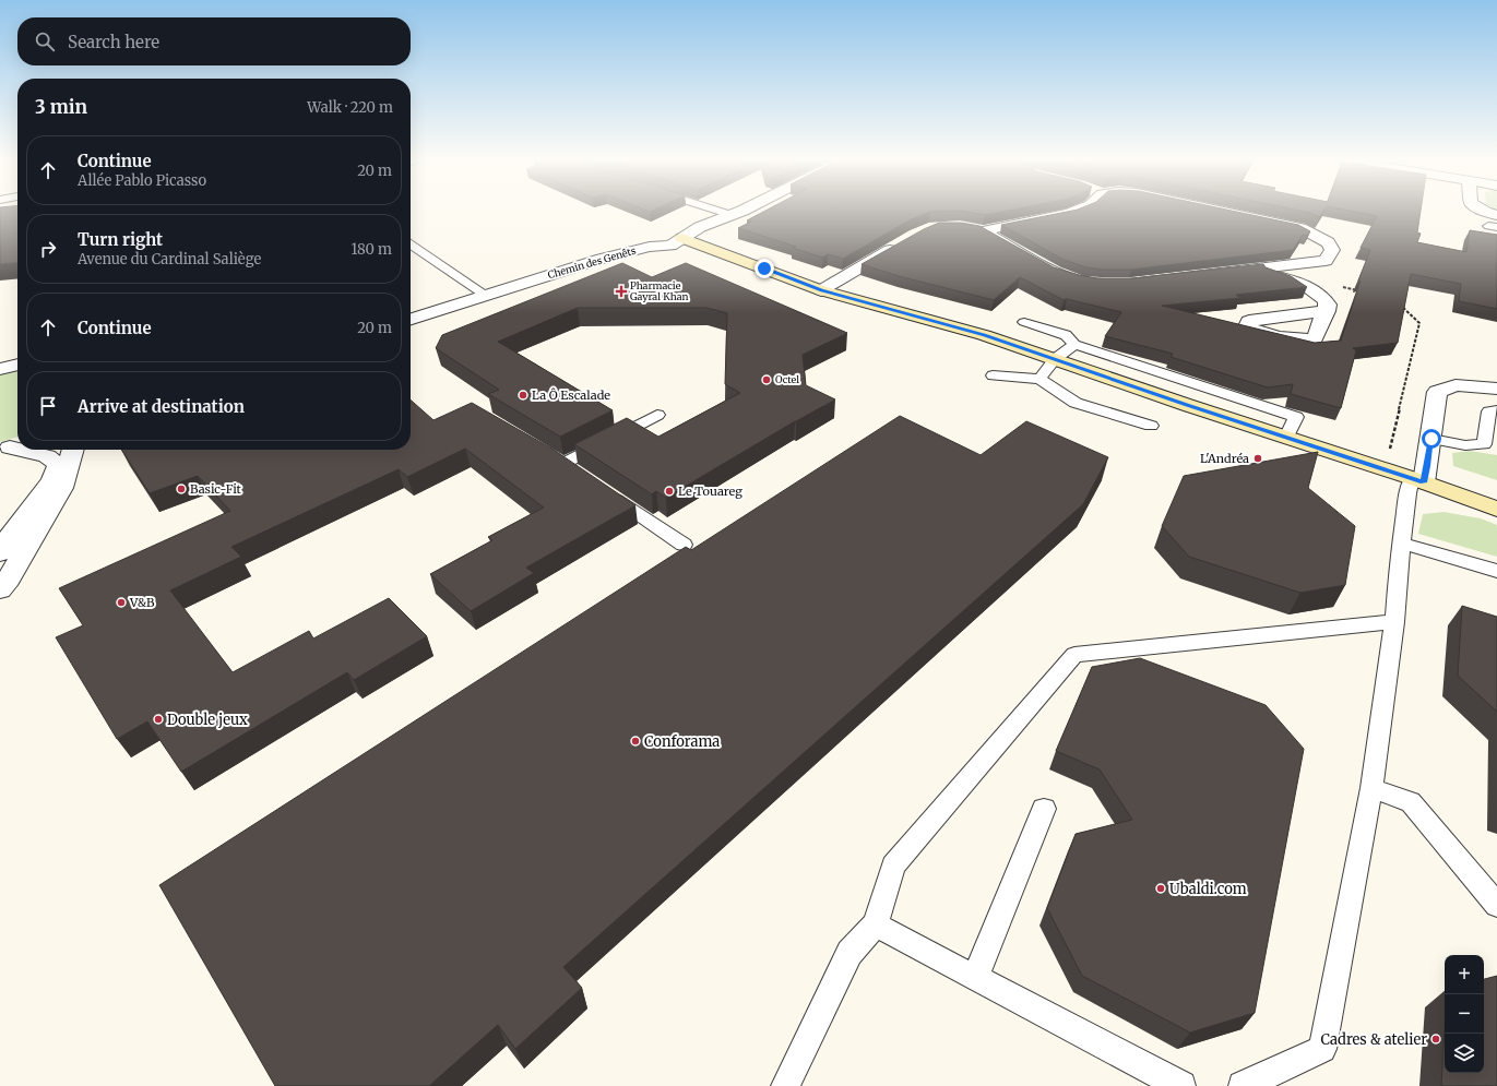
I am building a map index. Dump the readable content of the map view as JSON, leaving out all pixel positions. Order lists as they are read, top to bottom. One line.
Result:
{"places":{"health":["Pharmacie Gayral Khan"],"other":["Octel","La Ô Escalade","L'Andréa","Basic-Fit","Le Touareg","V&B","Double jeux","Conforama","Ubaldi.com","Cadres & atelier"]},"page":{"search":"Search here","heading":["3 min","Walk · 220 m"],"list":[["Continue","Allée Pablo Picasso","20 m"],["Turn right","Avenue du Cardinal Saliège","180 m"],["Continue","20 m"],"Arrive at destination"],"map_buttons":["+","−"]}}
